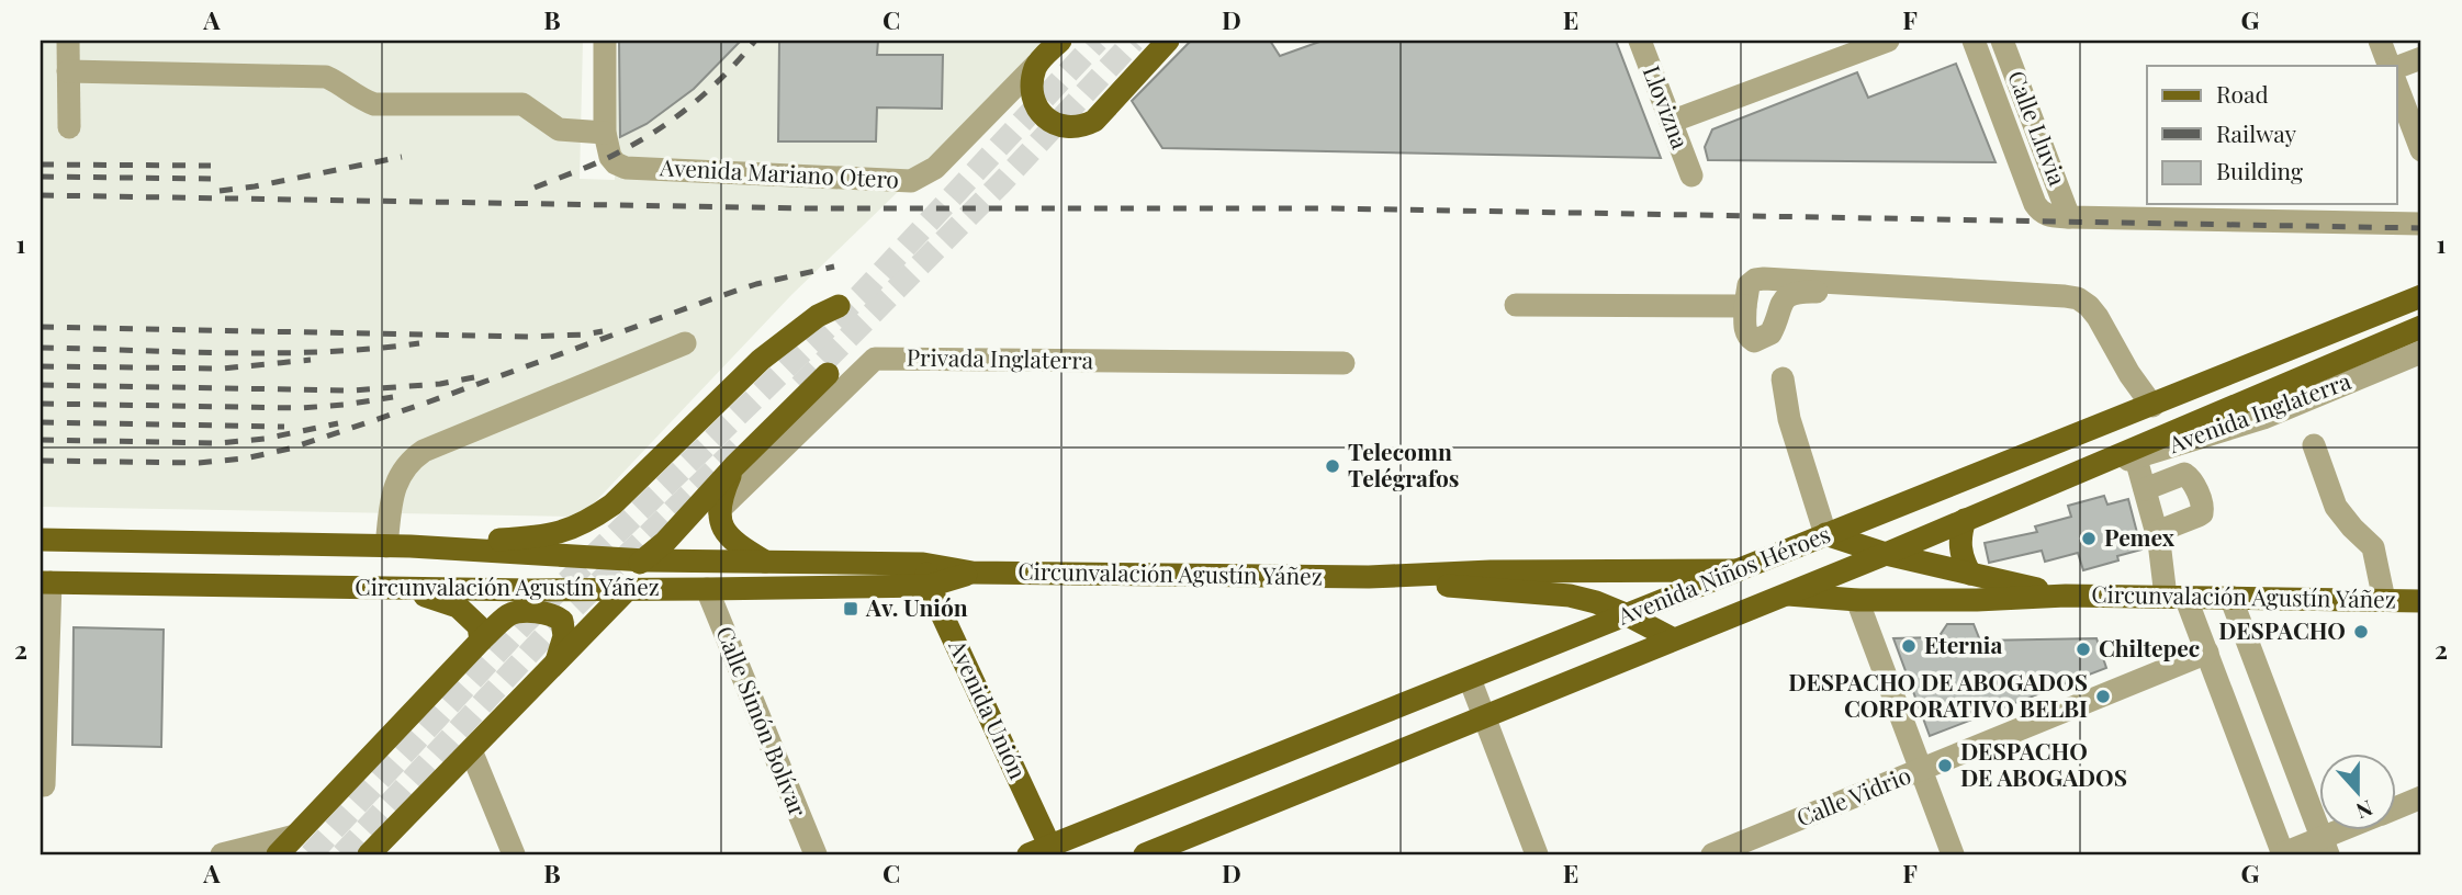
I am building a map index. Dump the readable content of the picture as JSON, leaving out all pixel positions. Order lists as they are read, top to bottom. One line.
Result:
{"streets":{"main road":["Avenida Mariano Otero","Circunvalación Agustín Yáñez","Avenida Niños Héroes","Avenida Unión"],"street":["Llovizna","Calle Lluvia","Privada Inglaterra","Avenida Inglaterra","Calle Simón Bolívar","Calle Vidrio"]},"crossings":[["Avenida Inglaterra","Avenida Niños Héroes"],["Circunvalación Agustín Yáñez","Avenida Niños Héroes"],["Circunvalación Agustín Yáñez","Avenida Unión"],["Circunvalación Agustín Yáñez","Calle Simón Bolívar"],["Avenida Niños Héroes","Avenida Unión"]],"places":{"other":["Telecomn Telégrafos","Pemex","DESPACHO","Eternia","Chiltepec","DESPACHO DE ABOGADOS CORPORATIVO BELBI","DESPACHO DE ABOGADOS"],"transit":["Av. Unión"]},"legend":["Road","Railway","Building"],"north":"bottom","grid":{"columns":["A","B","C","D","E","F","G"],"rows":["1","2"]}}
